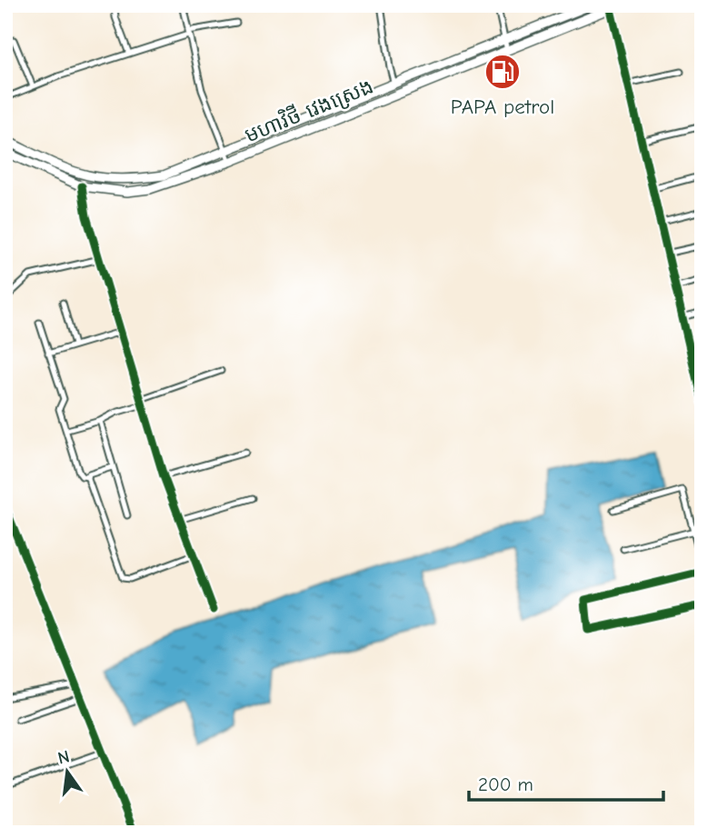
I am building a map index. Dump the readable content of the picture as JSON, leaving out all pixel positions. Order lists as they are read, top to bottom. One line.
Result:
{"streets":{"main road":["មហាវិថី វេងស្រេង"]},"places":{"fuel station":["PAPA petrol"]},"scale_bar":"200 m","north":"top"}
